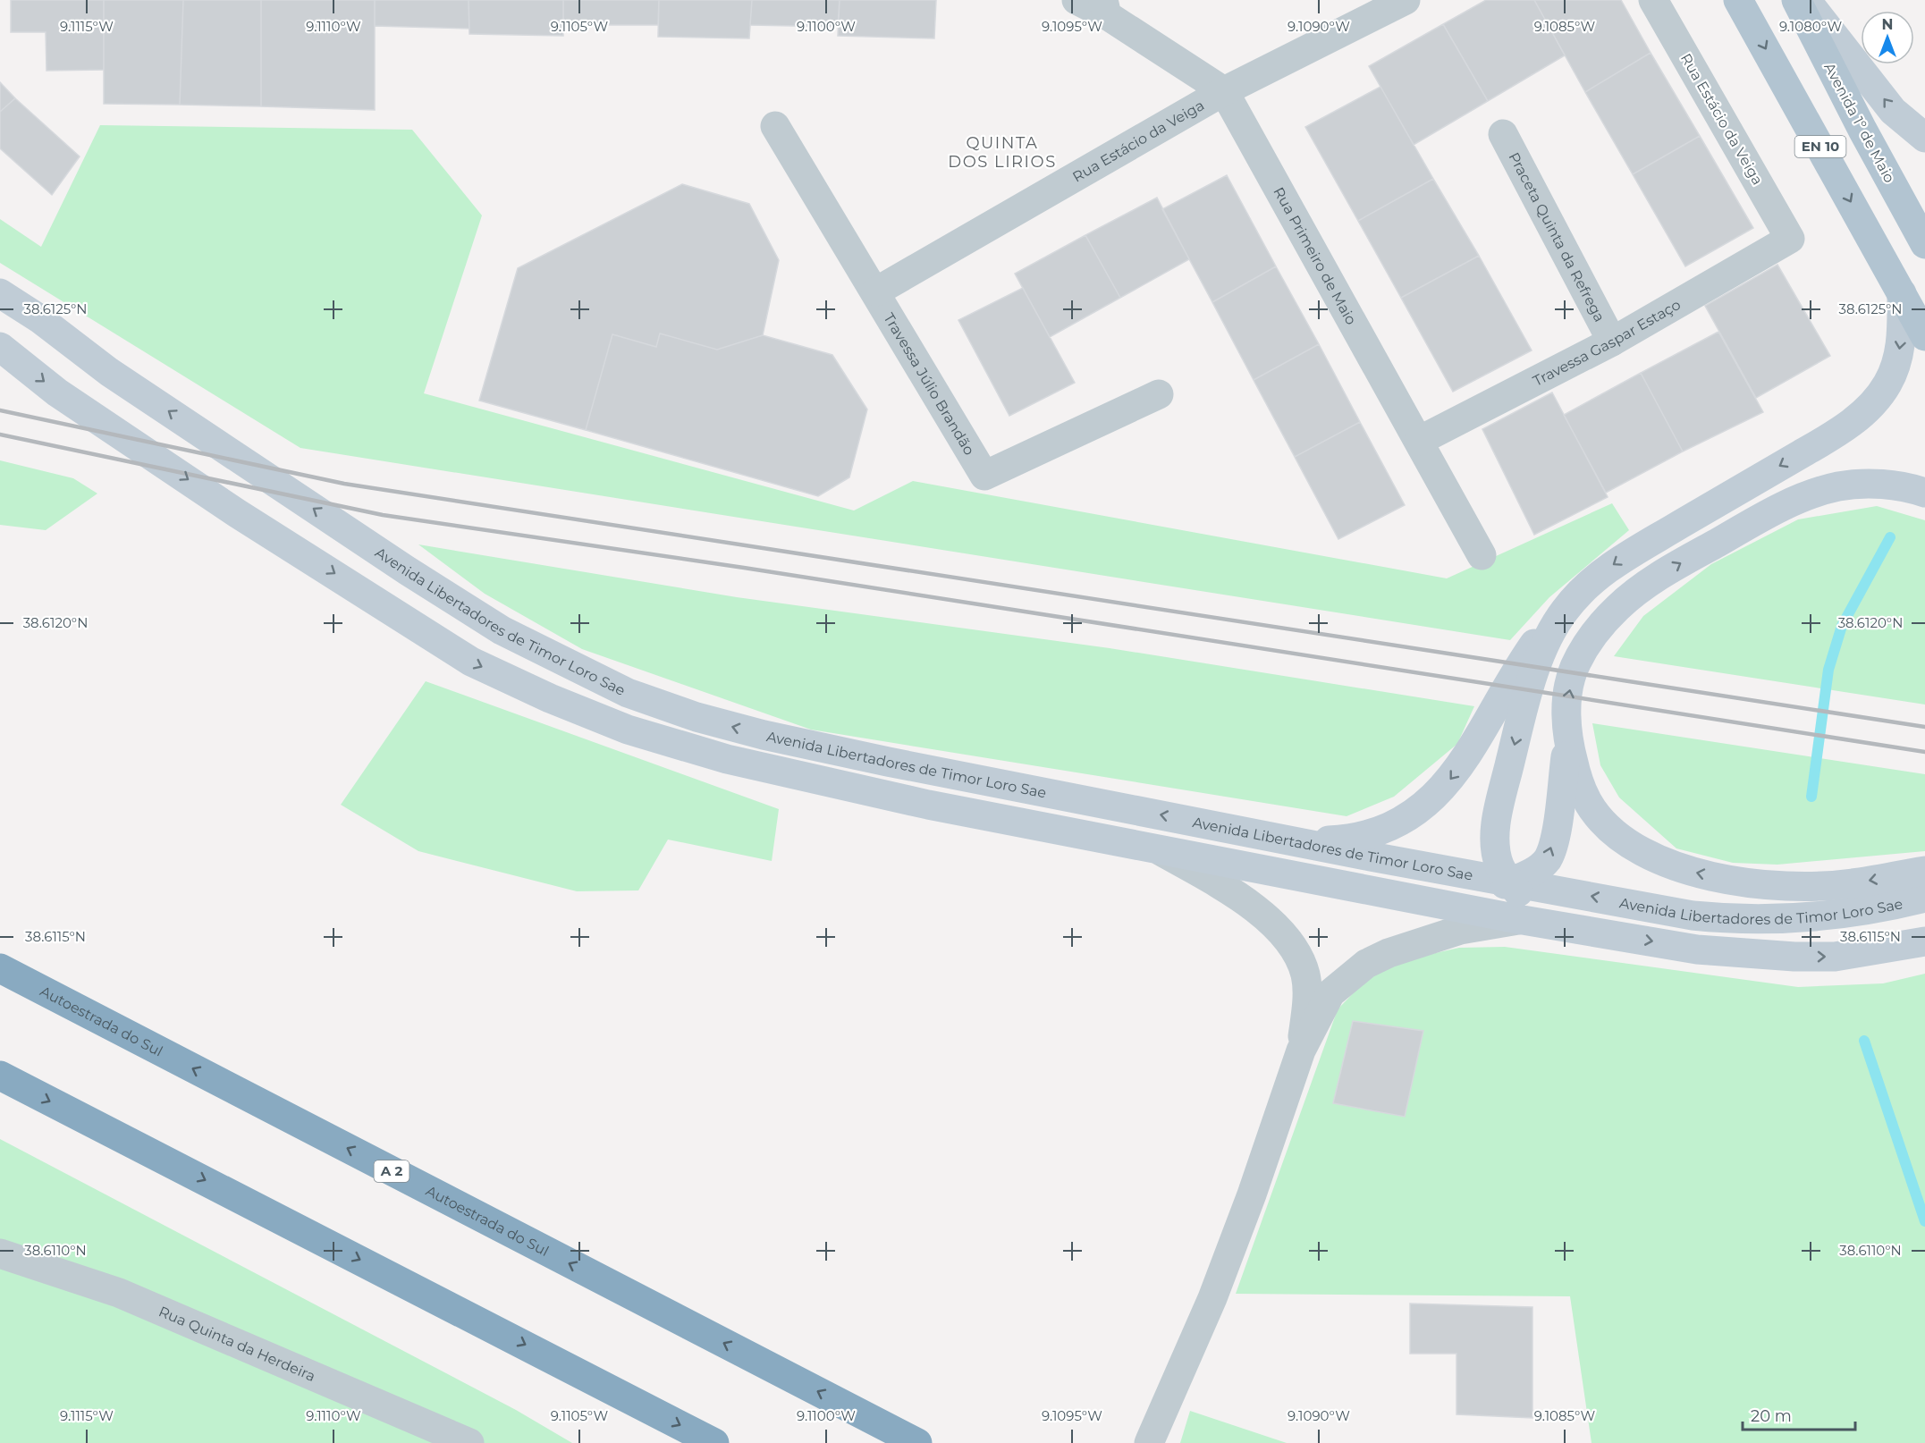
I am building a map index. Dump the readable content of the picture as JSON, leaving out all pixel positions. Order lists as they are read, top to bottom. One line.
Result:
{"streets":{"highway":["Autoestrada do Sul","A 2"],"main road":["Avenida 1º de Maio","EN 10","Avenida Libertadores de Timor Loro Sae"],"street":["Rua Estácio da Veiga","Praceta Quinta da Refrega","Rua Primeiro de Maio","Travessa Gaspar Estaço","Travessa Júlio Brandão","Rua Quinta da Herdeira"]},"crossings":[["Rua Estácio da Veiga","Rua Primeiro de Maio"],["Rua Estácio da Veiga","Travessa Gaspar Estaço"],["Rua Estácio da Veiga","Travessa Júlio Brandão"],["Praceta Quinta da Refrega","Travessa Gaspar Estaço"],["Rua Primeiro de Maio","Travessa Gaspar Estaço"]],"districts":["QUINTA DOS LIRIOS"],"scale_bar":"20 m","north":"top","coordinates":["9.1115°W","9.1110°W","9.1105°W","9.1100°W","9.1095°W","9.1090°W","9.1085°W","9.1080°W","38.6125°N","38.6120°N","38.6115°N","38.6110°N"]}
